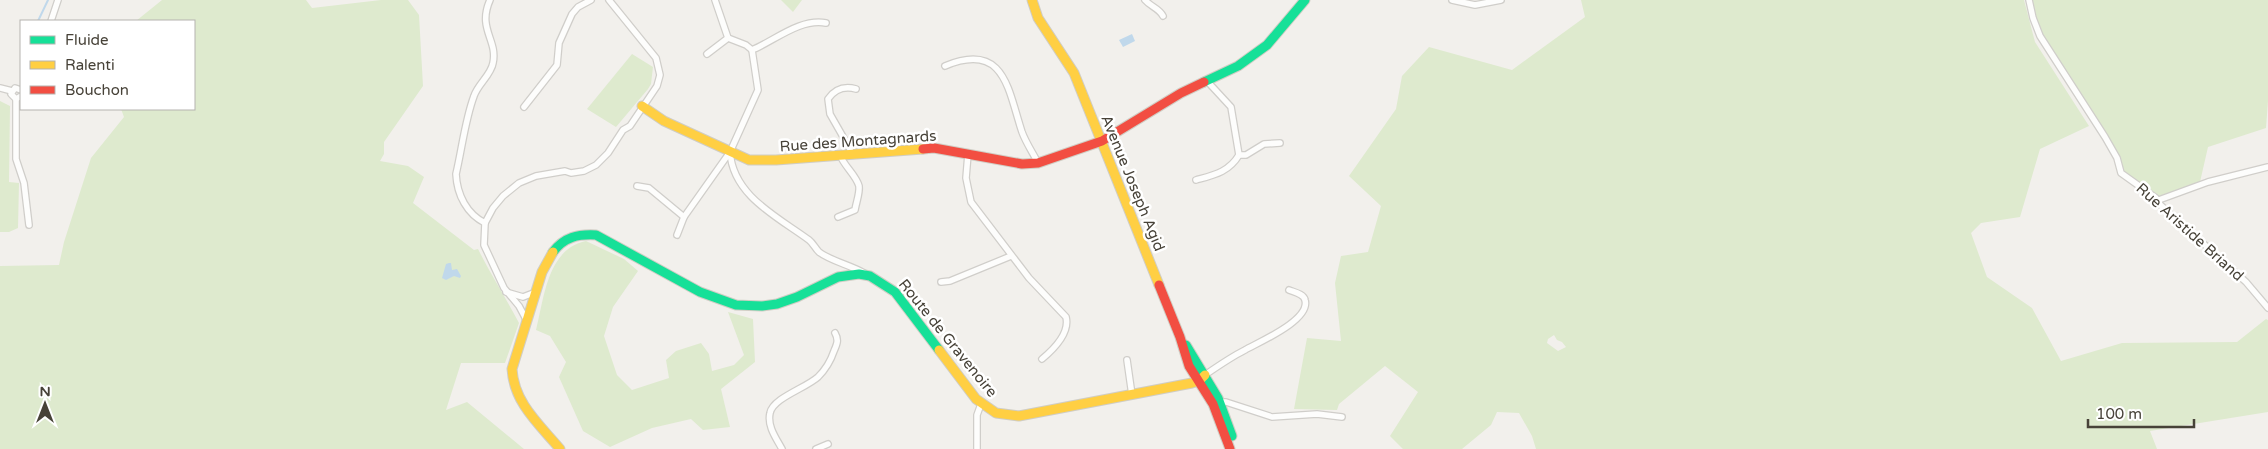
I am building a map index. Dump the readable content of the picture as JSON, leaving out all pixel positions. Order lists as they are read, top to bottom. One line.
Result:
{"streets":{"street":["Rue des Montagnards","Avenue Joseph Agid","Rue Aristide Briand","Route de Gravenoire"]},"crossings":[["Rue des Montagnards","Avenue Joseph Agid"],["Avenue Joseph Agid","Route de Gravenoire"]],"legend":["Fluide","Ralenti","Bouchon"],"scale_bar":"100 m","north":"top"}
